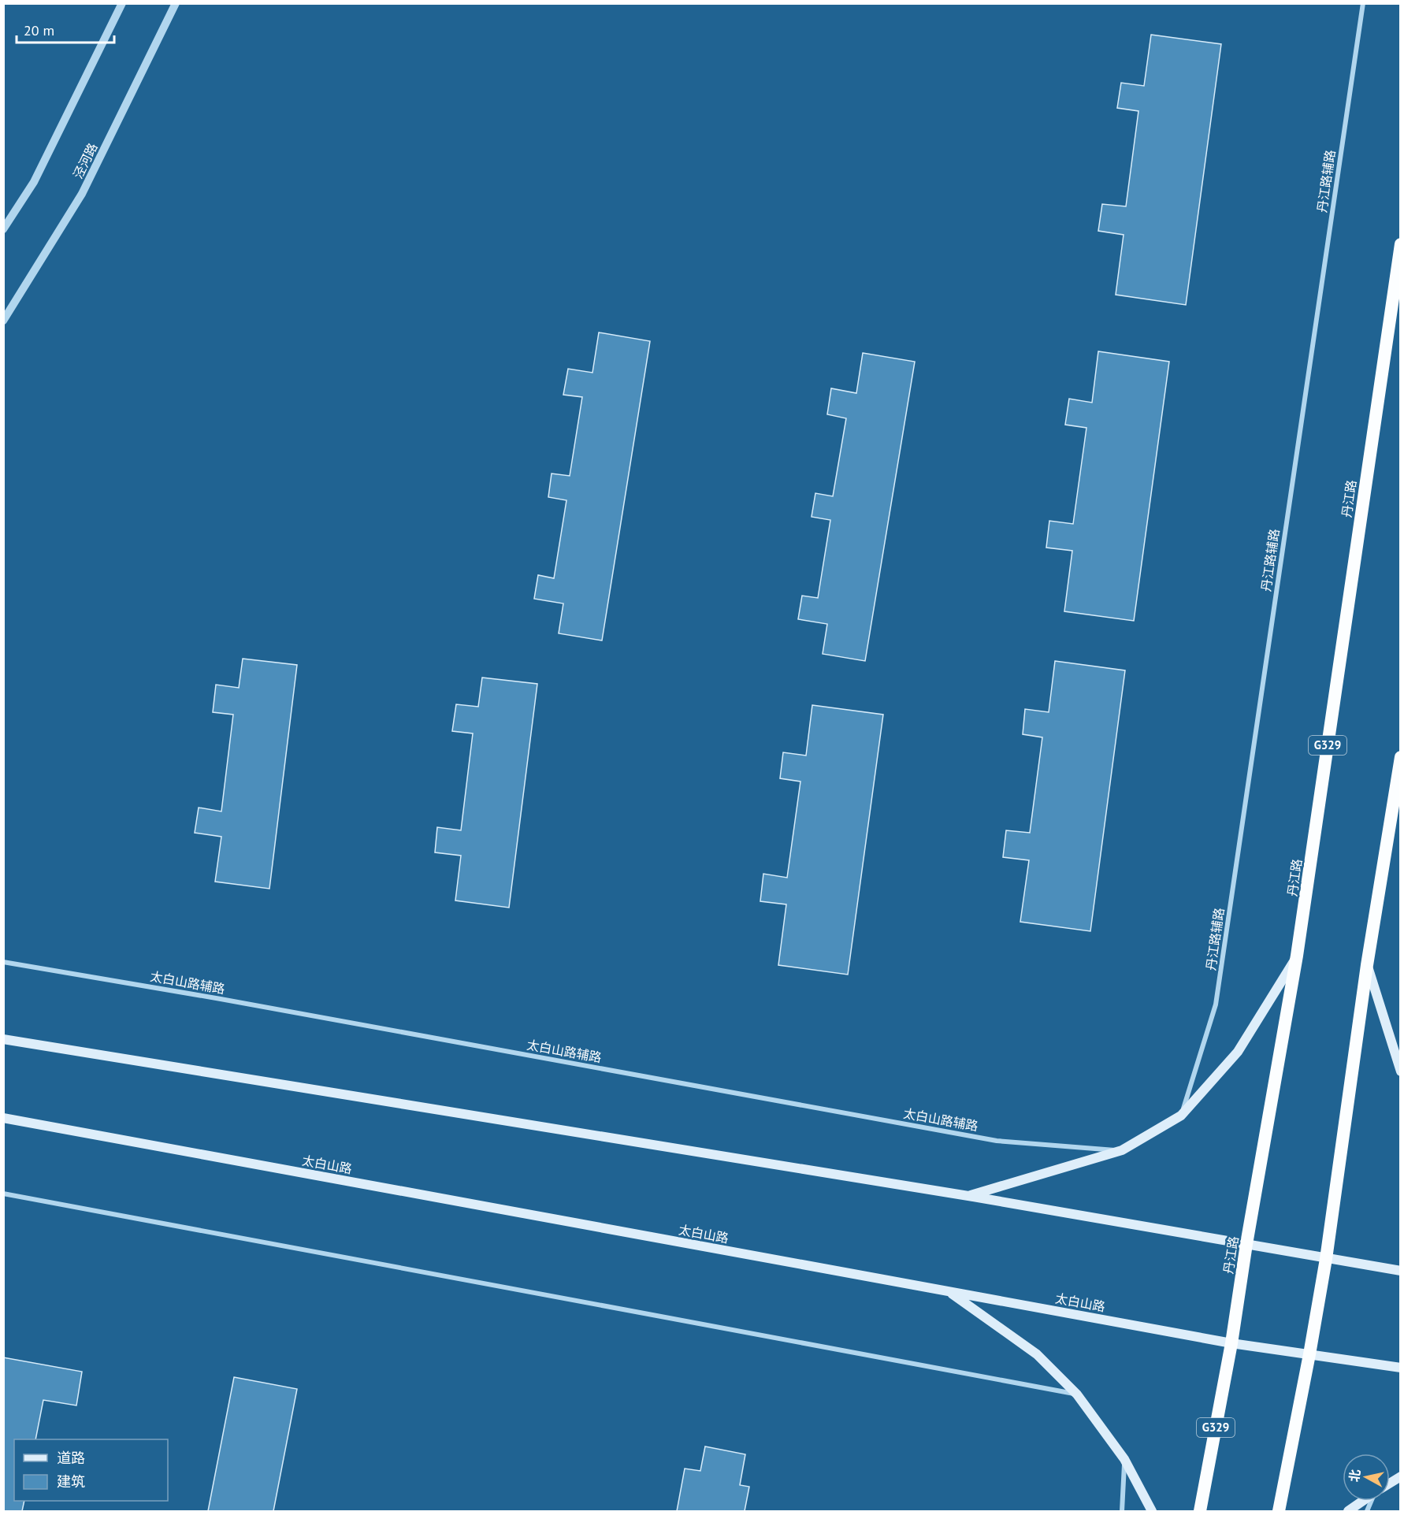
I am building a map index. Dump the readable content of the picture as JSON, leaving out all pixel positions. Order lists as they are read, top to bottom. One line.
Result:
{"streets":{"highway":["丹江路","G329"],"main road":["太白山路"],"street":["泾河路","丹江路辅路","太白山路辅路"]},"crossings":[["丹江路","太白山路"]],"legend":["道路","建筑"],"scale_bar":"20 m","north":"left"}
